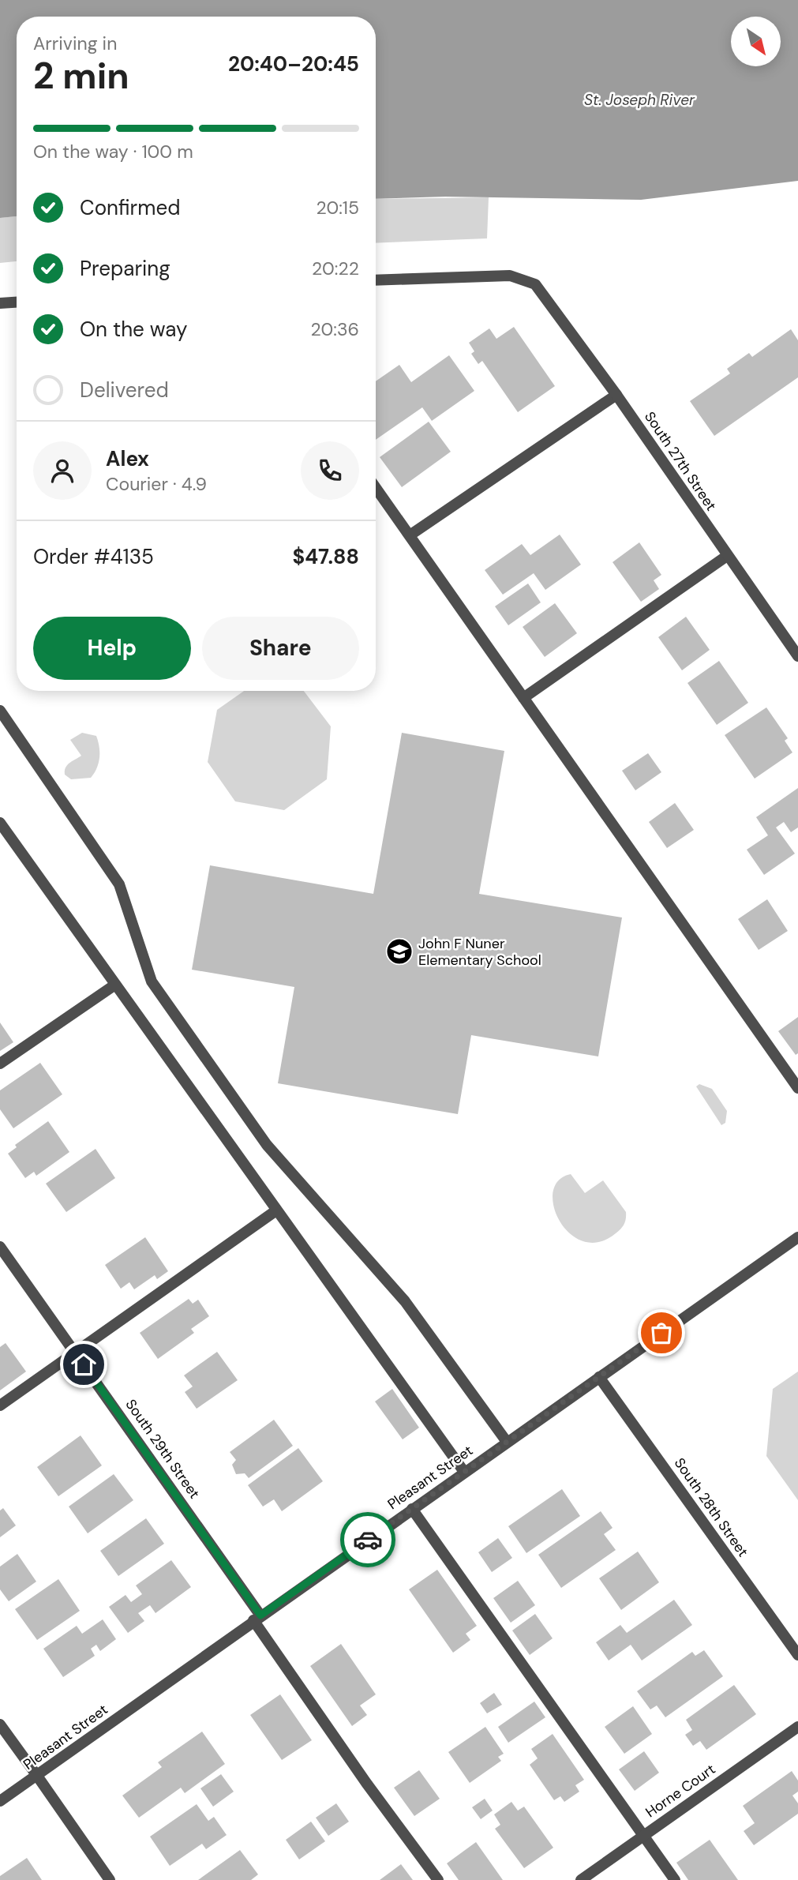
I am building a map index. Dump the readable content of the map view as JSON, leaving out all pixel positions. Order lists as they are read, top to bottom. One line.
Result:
{"streets":{"street":["South 27th Street","South 29th Street","Pleasant Street","South 28th Street","Horne Court"]},"crossings":[["South 29th Street","Pleasant Street"],["Pleasant Street","South 28th Street"]],"water":["St. Joseph River"],"places":{"school or university":["John F Nuner Elementary School"]},"north":"bottom right","page":{"heading":["2 min","Arriving in","20:40–20:45"],"panel":["Alex","Courier · 4.9","Order #4135","$47.88"],"bar":"On the way · 100 m","list":[["Confirmed","20:15"],["Preparing","20:22"],["On the way","20:36"],"Delivered"],"buttons":["Help","Share"]}}
